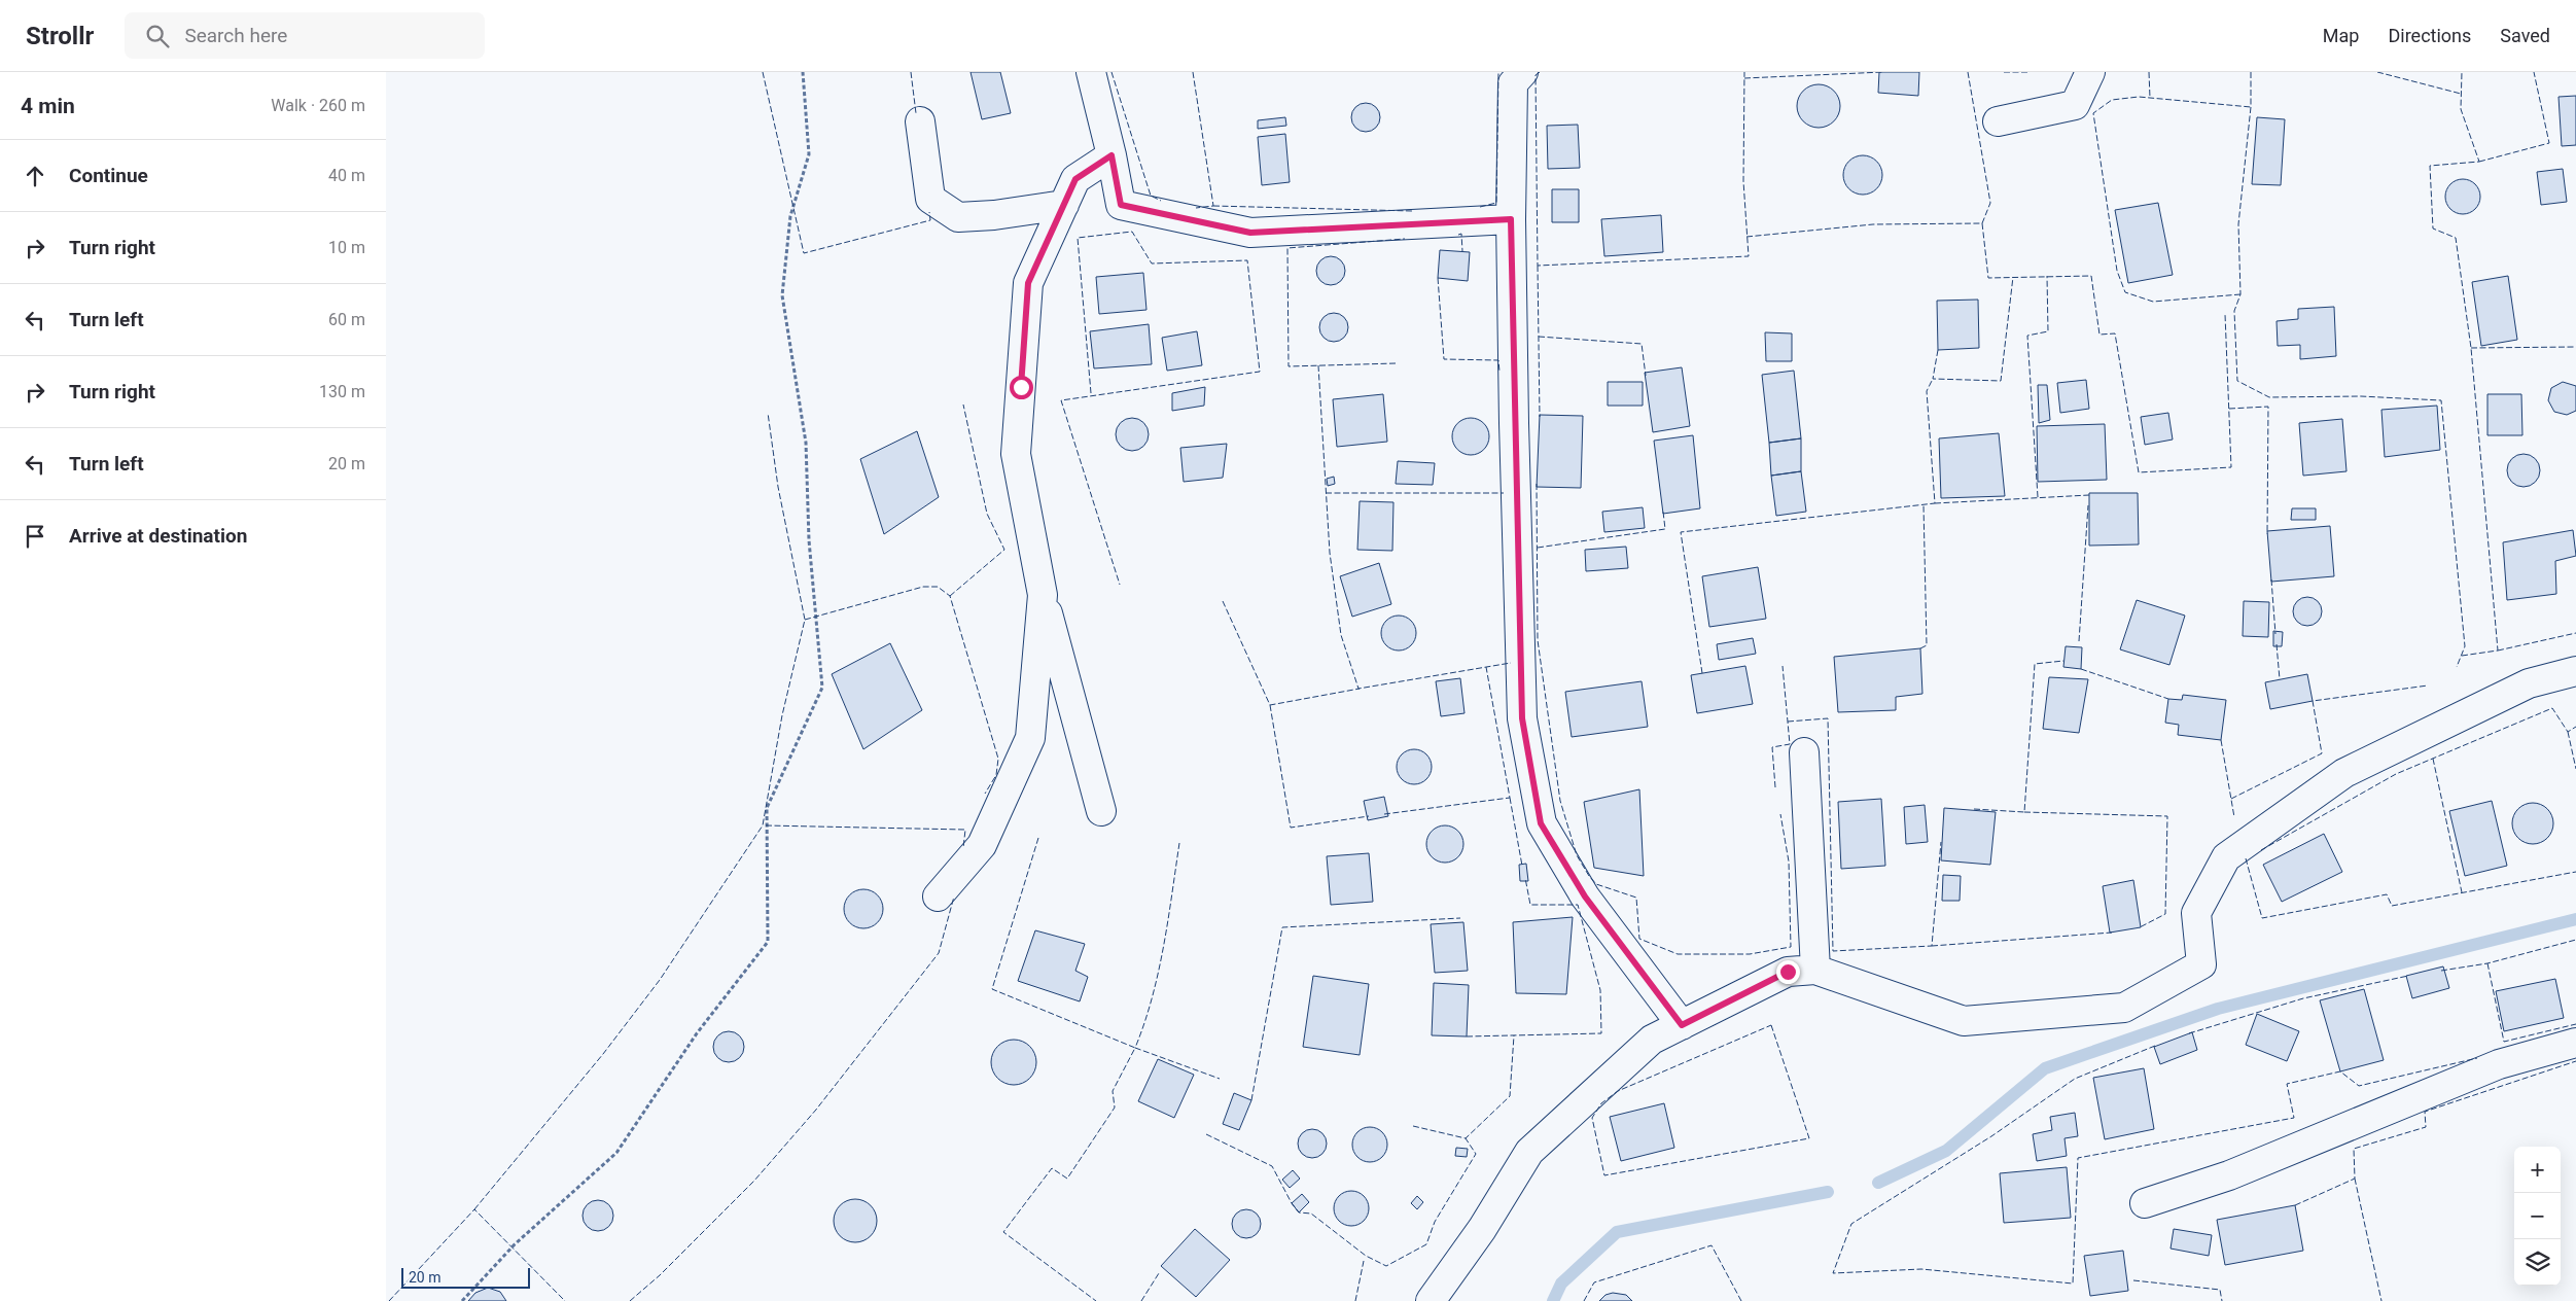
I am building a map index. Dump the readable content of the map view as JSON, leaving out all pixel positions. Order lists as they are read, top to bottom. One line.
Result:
{"scale_bar":"20 m","page":{"header":"Strollr","search":"Search here","nav":["Map","Directions","Saved"],"heading":["4 min","Walk · 260 m"],"list":[["Continue","40 m"],["Turn right","10 m"],["Turn left","60 m"],["Turn right","130 m"],["Turn left","20 m"],"Arrive at destination"],"map_buttons":["+","−"],"scale":"20 m"}}
